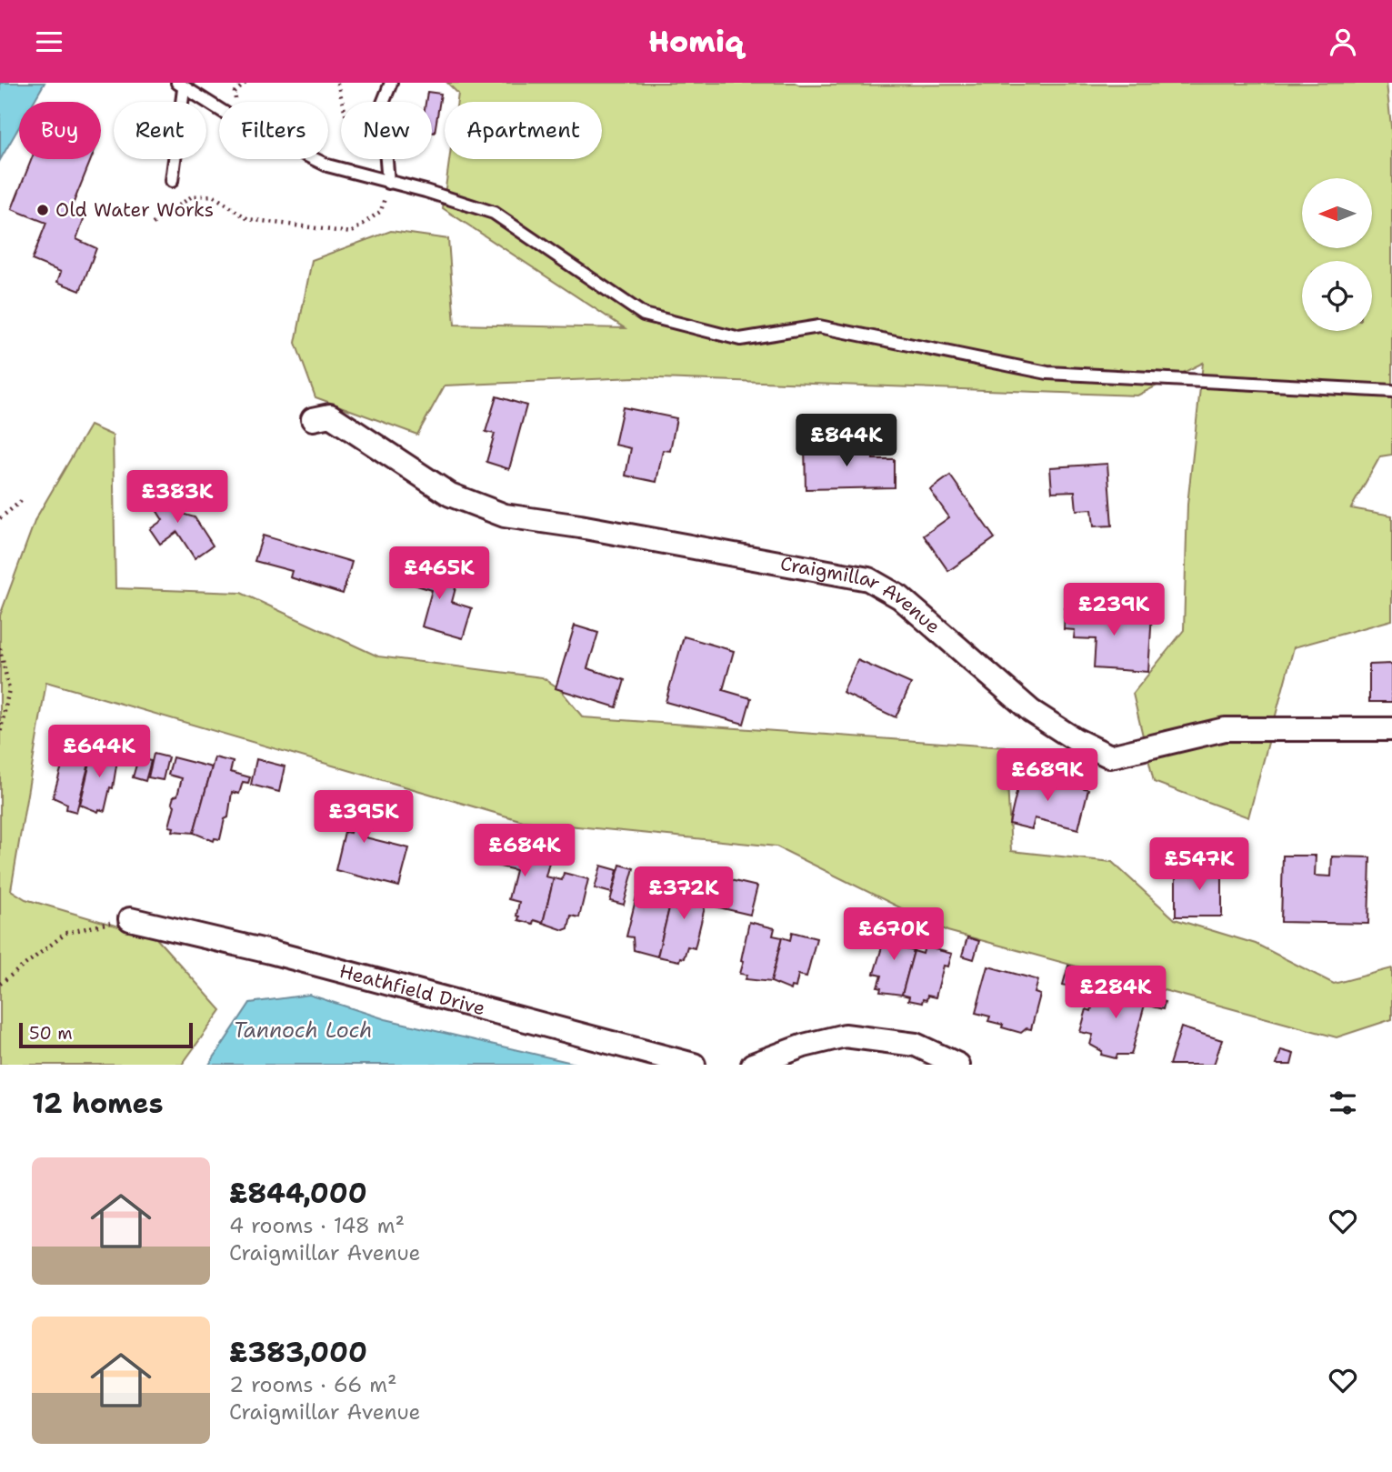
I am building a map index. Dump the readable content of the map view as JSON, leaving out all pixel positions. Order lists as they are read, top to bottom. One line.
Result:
{"streets":{"street":["Craigmillar Avenue","Heathfield Drive"]},"water":["Tannoch Loch"],"places":["Old Water Works"],"scale_bar":"50 m","north":"left","page":{"header":"Homiq","chip":["Buy","Rent","Filters","New","Apartment"],"price":["£844K","£383K","£465K","£239K","£644K","£689K","£395K","£684K","£547K","£372K","£670K","£284K"],"scale":"50 m","heading":"12 homes","list":[{"name":"£844,000","note":"4 rooms · 148 m² · Craigmillar Avenue"},{"name":"£383,000","note":"2 rooms · 66 m² · Craigmillar Avenue"}]}}
